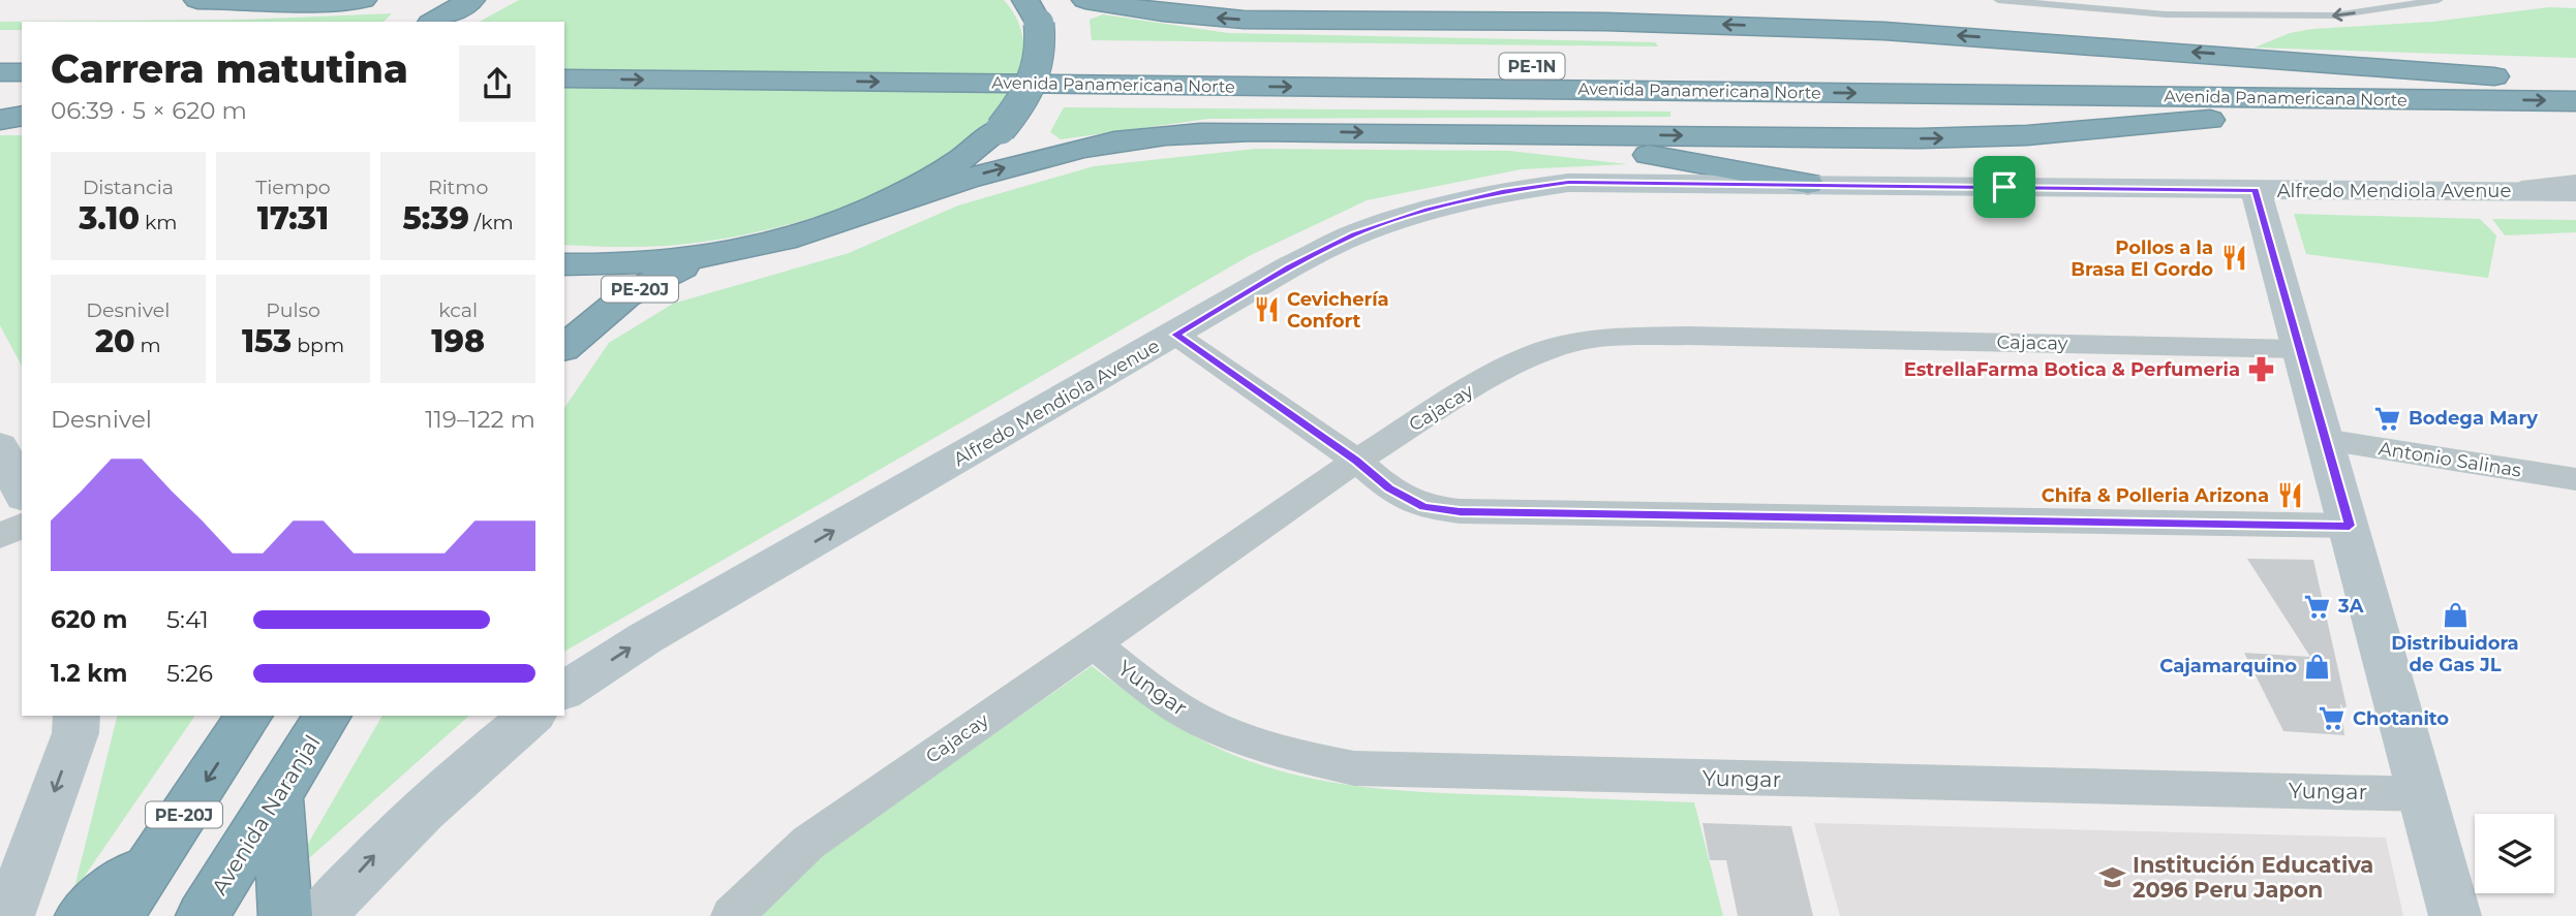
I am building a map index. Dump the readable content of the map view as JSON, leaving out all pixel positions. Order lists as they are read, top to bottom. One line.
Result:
{"streets":{"highway":["PE-1N","Avenida Panamericana Norte","PE-20J","Avenida Naranjal"],"main road":["Alfredo Mendiola Avenue"],"street":["Cajacay","Antonio Salinas","Yungar"]},"crossings":[["PE-1N","Avenida Panamericana Norte"],["Cajacay","Yungar"]],"places":{"restaurant":["Pollos a la Brasa El Gordo","Cevichería Confort","Chifa & Polleria Arizona"],"pharmacy":["EstrellaFarma Botica & Perfumeria"],"supermarket":["Bodega Mary","3A","Chotanito"],"shop":["Distribuidora de Gas JL","Cajamarquino"],"school or university":["Institución Educativa 2096 Peru Japon"]},"page":{"heading":["Carrera matutina","06:39 · 5 × 620 m"],"stats":[["Distancia","3.10 km"],["Tiempo","17:31"],["Ritmo","5:39 /km"],["Desnivel","20 m"],["Pulso","153 bpm"],["kcal","198"]],"chart":["Desnivel","119–122 m"],"list":[{"name":"620 m","note":"5:41"},{"name":"1.2 km","note":"5:26"}]}}
